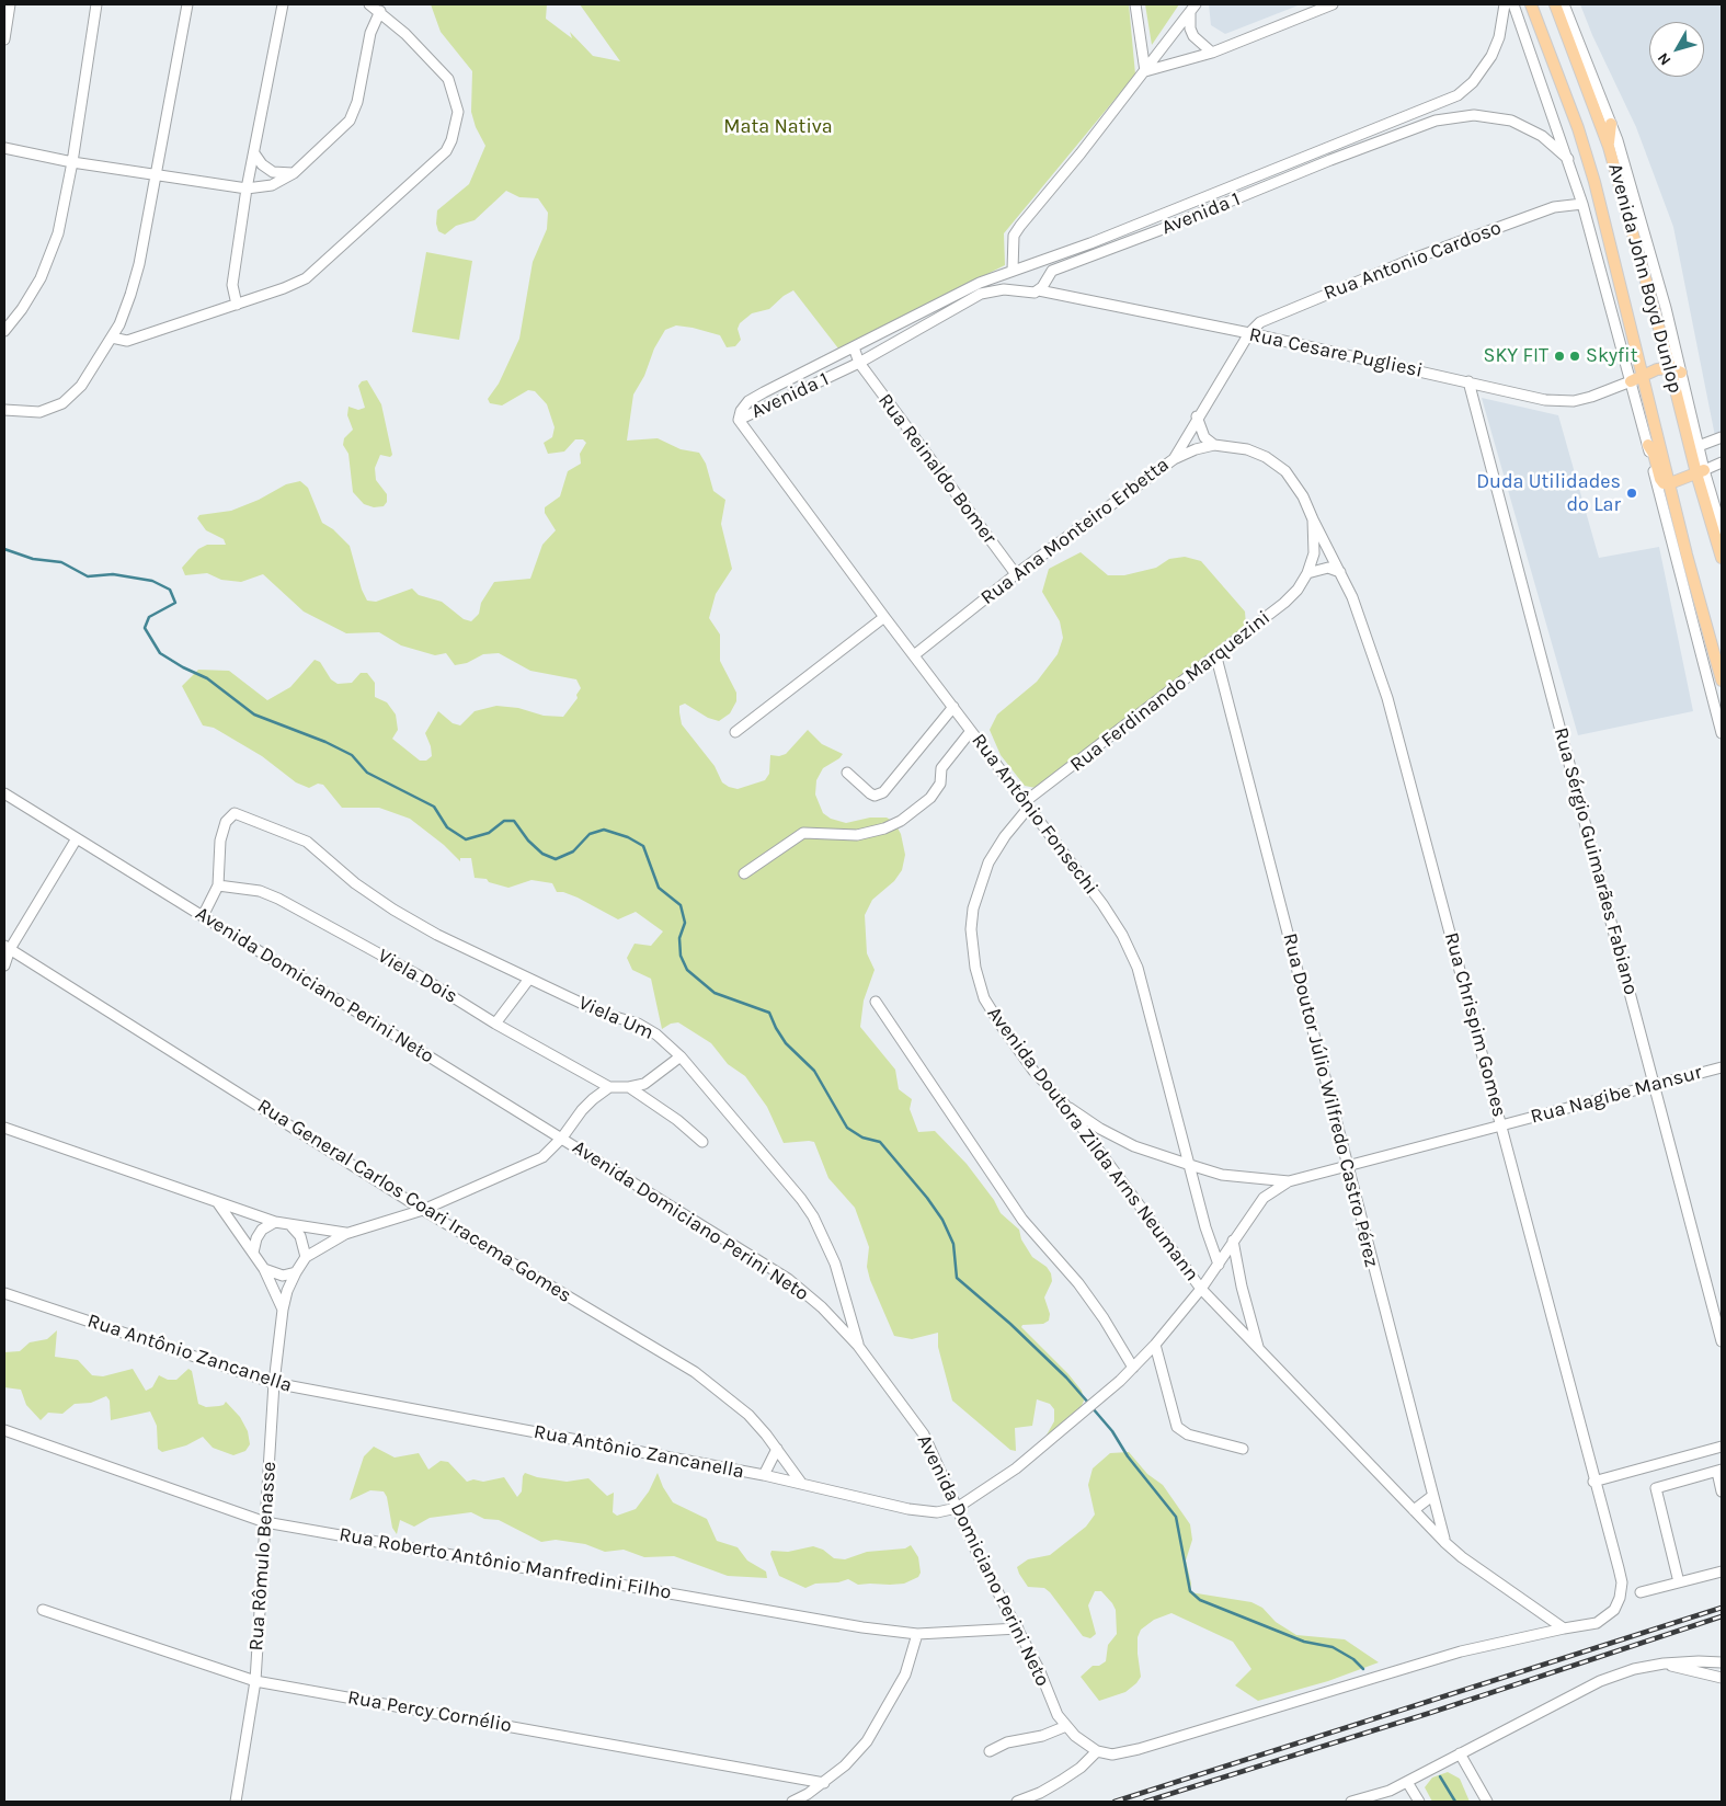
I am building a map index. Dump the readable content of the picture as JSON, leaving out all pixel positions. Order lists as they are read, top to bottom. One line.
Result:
{"streets":{"main road":["Avenida John Boyd Dunlop"],"street":["Avenida 1","Rua Antonio Cardoso","Rua Cesare Pugliesi","Rua Reinaldo Bomer","Rua Ana Monteiro Erbetta","Rua Ferdinando Marquezini","Rua Antônio Fonsechi","Rua Sérgio Guimarães Fabiano","Viela Dois","Avenida Domiciano Perini Neto","Viela Um","Rua Chrispim Gomes","Rua Nagibe Mansur","Rua Doutor Júlio Wilfredo Castro Pérez","Avenida Doutora Zilda Arns Neumann","Rua General Carlos Coari Iracema Gomes","Rua Antônio Zancanella","Rua Rômulo Benasse","Rua Roberto Antônio Manfredini Filho","Rua Percy Cornélio"]},"crossings":[["Avenida 1","Avenida John Boyd Dunlop"],["Avenida 1","Rua Cesare Pugliesi"],["Avenida 1","Rua Reinaldo Bomer"],["Avenida 1","Rua Antônio Fonsechi"],["Rua Antonio Cardoso","Avenida John Boyd Dunlop"],["Rua Antonio Cardoso","Rua Cesare Pugliesi"],["Rua Antonio Cardoso","Rua Ana Monteiro Erbetta"],["Avenida John Boyd Dunlop","Rua Cesare Pugliesi"],["Rua Cesare Pugliesi","Rua Ana Monteiro Erbetta"],["Rua Cesare Pugliesi","Rua Sérgio Guimarães Fabiano"],["Rua Reinaldo Bomer","Rua Ana Monteiro Erbetta"],["Rua Ana Monteiro Erbetta","Rua Antônio Fonsechi"],["Rua Ana Monteiro Erbetta","Rua Chrispim Gomes"],["Rua Ferdinando Marquezini","Rua Antônio Fonsechi"],["Rua Ferdinando Marquezini","Rua Chrispim Gomes"],["Rua Ferdinando Marquezini","Rua Doutor Júlio Wilfredo Castro Pérez"],["Rua Ferdinando Marquezini","Avenida Doutora Zilda Arns Neumann"],["Rua Antônio Fonsechi","Rua Nagibe Mansur"],["Rua Antônio Fonsechi","Avenida Doutora Zilda Arns Neumann"],["Rua Sérgio Guimarães Fabiano","Rua Nagibe Mansur"],["Viela Dois","Viela Um"],["Avenida Domiciano Perini Neto","Viela Um"],["Avenida Domiciano Perini Neto","Rua Antônio Zancanella"],["Avenida Domiciano Perini Neto","Rua Roberto Antônio Manfredini Filho"],["Rua Chrispim Gomes","Rua Nagibe Mansur"],["Rua Nagibe Mansur","Rua Doutor Júlio Wilfredo Castro Pérez"],["Rua Nagibe Mansur","Avenida Doutora Zilda Arns Neumann"],["Rua Nagibe Mansur","Rua Antônio Zancanella"],["Rua Doutor Júlio Wilfredo Castro Pérez","Avenida Doutora Zilda Arns Neumann"],["Avenida Doutora Zilda Arns Neumann","Rua Antônio Zancanella"],["Rua General Carlos Coari Iracema Gomes","Rua Antônio Zancanella"],["Rua Antônio Zancanella","Rua Rômulo Benasse"],["Rua Rômulo Benasse","Rua Roberto Antônio Manfredini Filho"],["Rua Rômulo Benasse","Rua Percy Cornélio"]],"parks":["Mata Nativa"],"places":["SKY FIT","Skyfit","Duda Utilidades do Lar"],"north":"bottom left"}
